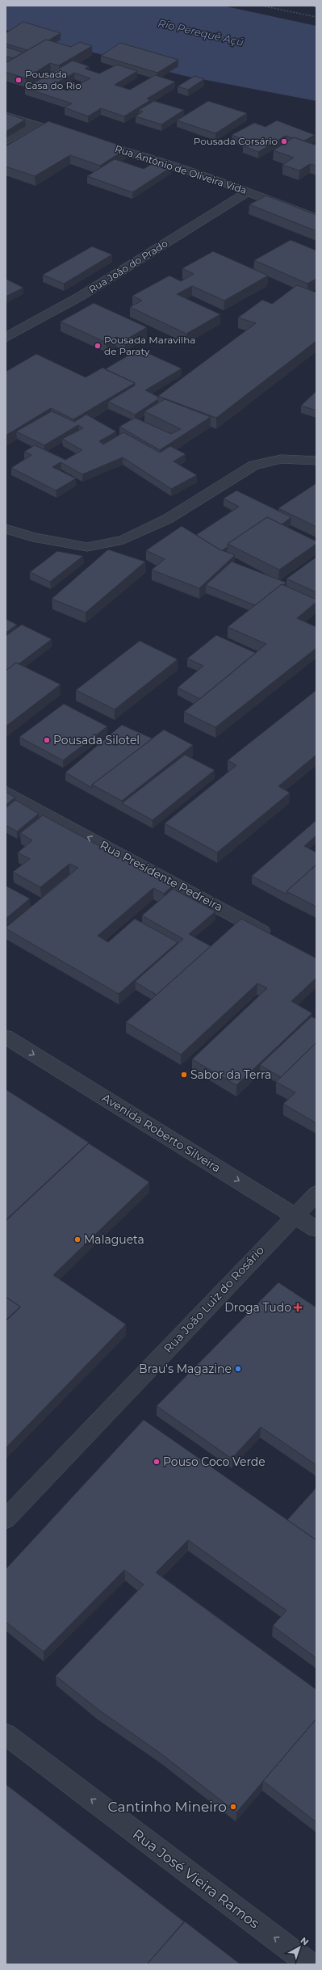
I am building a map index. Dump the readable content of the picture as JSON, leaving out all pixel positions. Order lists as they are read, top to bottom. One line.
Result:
{"streets":{"street":["Rua Antônio de Oliveira Vida","Rua João do Prado","Rua Presidente Pedreira","Avenida Roberto Silveira","Rua João Luiz do Rosário","Rua José Vieira Ramos"]},"crossings":[["Rua Antônio de Oliveira Vida","Rua João do Prado"],["Avenida Roberto Silveira","Rua João Luiz do Rosário"]],"one_way":["Rua Presidente Pedreira","Avenida Roberto Silveira","Rua José Vieira Ramos"],"water":["Rio Perequê Açú"],"places":{"other":["Pousada Casa do Rio","Pousada Corsário","Pousada Maravilha de Paraty","Pousada Silotel","Sabor da Terra","Malagueta","Brau's Magazine","Pouso Coco Verde","Cantinho Mineiro"],"health":["Droga Tudo"]},"north":"top right"}
